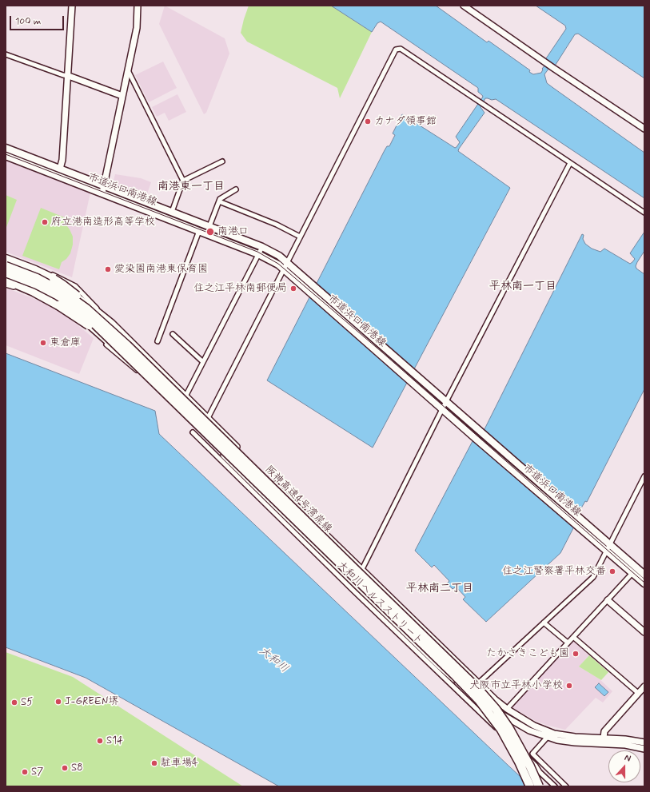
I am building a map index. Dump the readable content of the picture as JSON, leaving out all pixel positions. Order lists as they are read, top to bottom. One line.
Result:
{"streets":{"highway":["阪神高速4号湾岸線"],"main road":["市道浜口南港線"],"street":["大和川ヘルスストリート"]},"districts":["南港東一丁目","平林南一丁目","平林南二丁目"],"water":["大和川"],"places":["カナダ領事館","府立港南造形高等学校","南港口","愛染園南港東保育園","住之江平林南郵便局","東倉庫","住之江警察署平林交番","たかさきこども園","大阪市立平林小学校","J-GREEN堺","S5","S14","駐車場4","S8","S7"],"scale_bar":"100 m","north":"top"}
